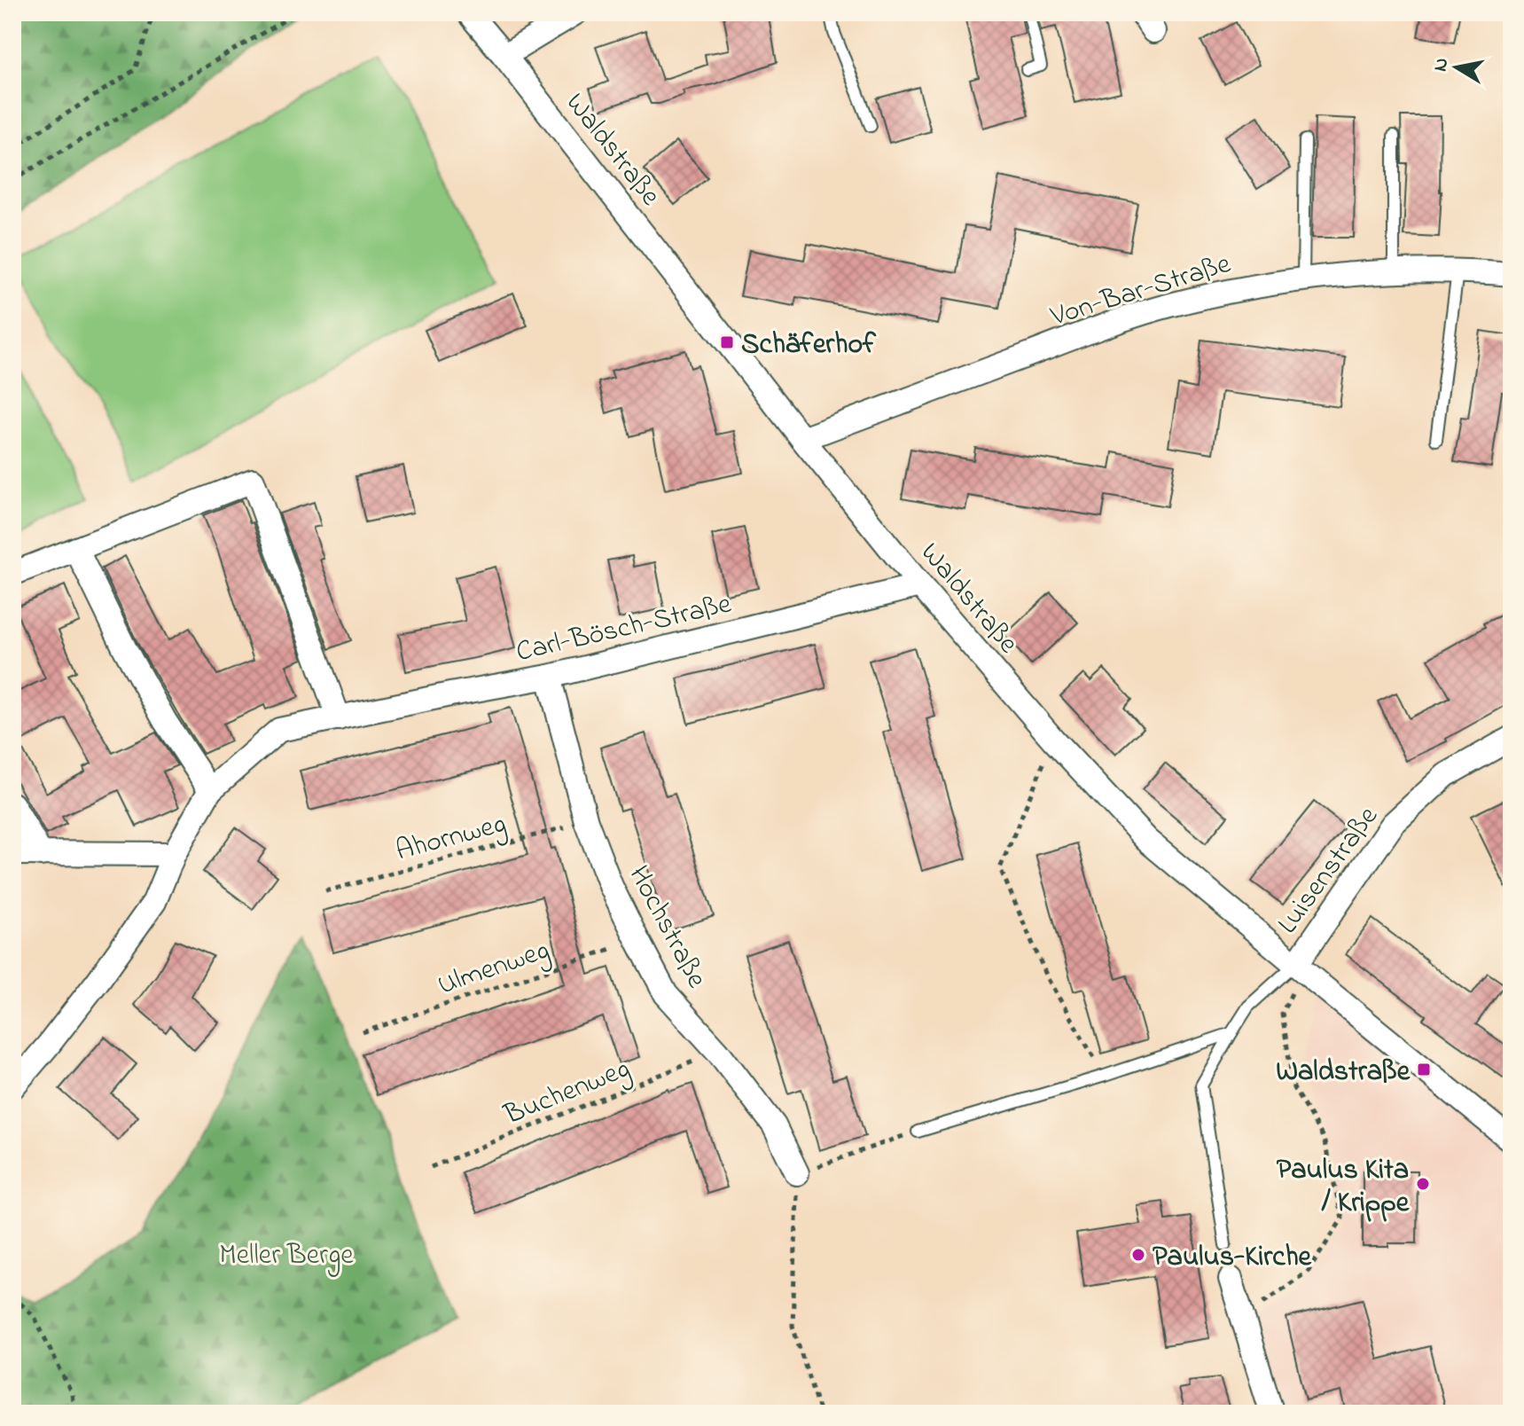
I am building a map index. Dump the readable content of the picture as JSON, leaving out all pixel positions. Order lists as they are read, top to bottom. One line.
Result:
{"streets":{"street":["Waldstraße","Von-Bar-Straße","Carl-Bösch-Straße","Luisenstraße","Hochstraße"],"path":["Ahornweg","Ulmenweg","Buchenweg"]},"crossings":[["Waldstraße","Von-Bar-Straße"],["Waldstraße","Carl-Bösch-Straße"],["Waldstraße","Luisenstraße"],["Carl-Bösch-Straße","Hochstraße"],["Ahornweg","Hochstraße"],["Hochstraße","Ulmenweg"],["Hochstraße","Buchenweg"]],"parks":["Meller Berge"],"places":{"transit":["Schäferhof","Waldstraße"],"other":["Paulus Kita / Krippe","Paulus-Kirche"]},"north":"left"}
